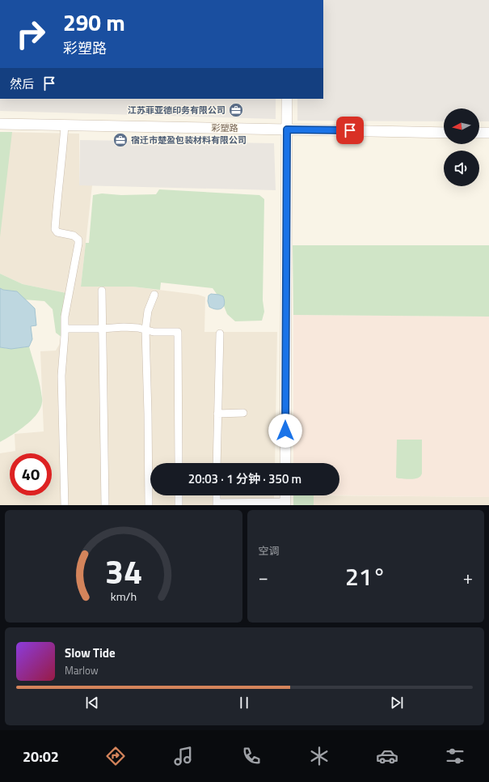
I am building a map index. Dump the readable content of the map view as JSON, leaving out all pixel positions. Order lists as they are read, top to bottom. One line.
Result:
{"streets":{"street":["彩塑路"]},"places":{"office":["江苏菲亚德印务有限公司","宿迁市楚盈包装材料有限公司"]},"north":"left","page":{"turn":["290 m","彩塑路"],"then":"然后","limit":"40","trip":"20:03 · 1 分钟 · 350 m","tile":"空调","heat":["−","21°","+"],"song":["Slow Tide","Marlow"],"tabs":"20:02","gauge":["34","km/h"]}}
